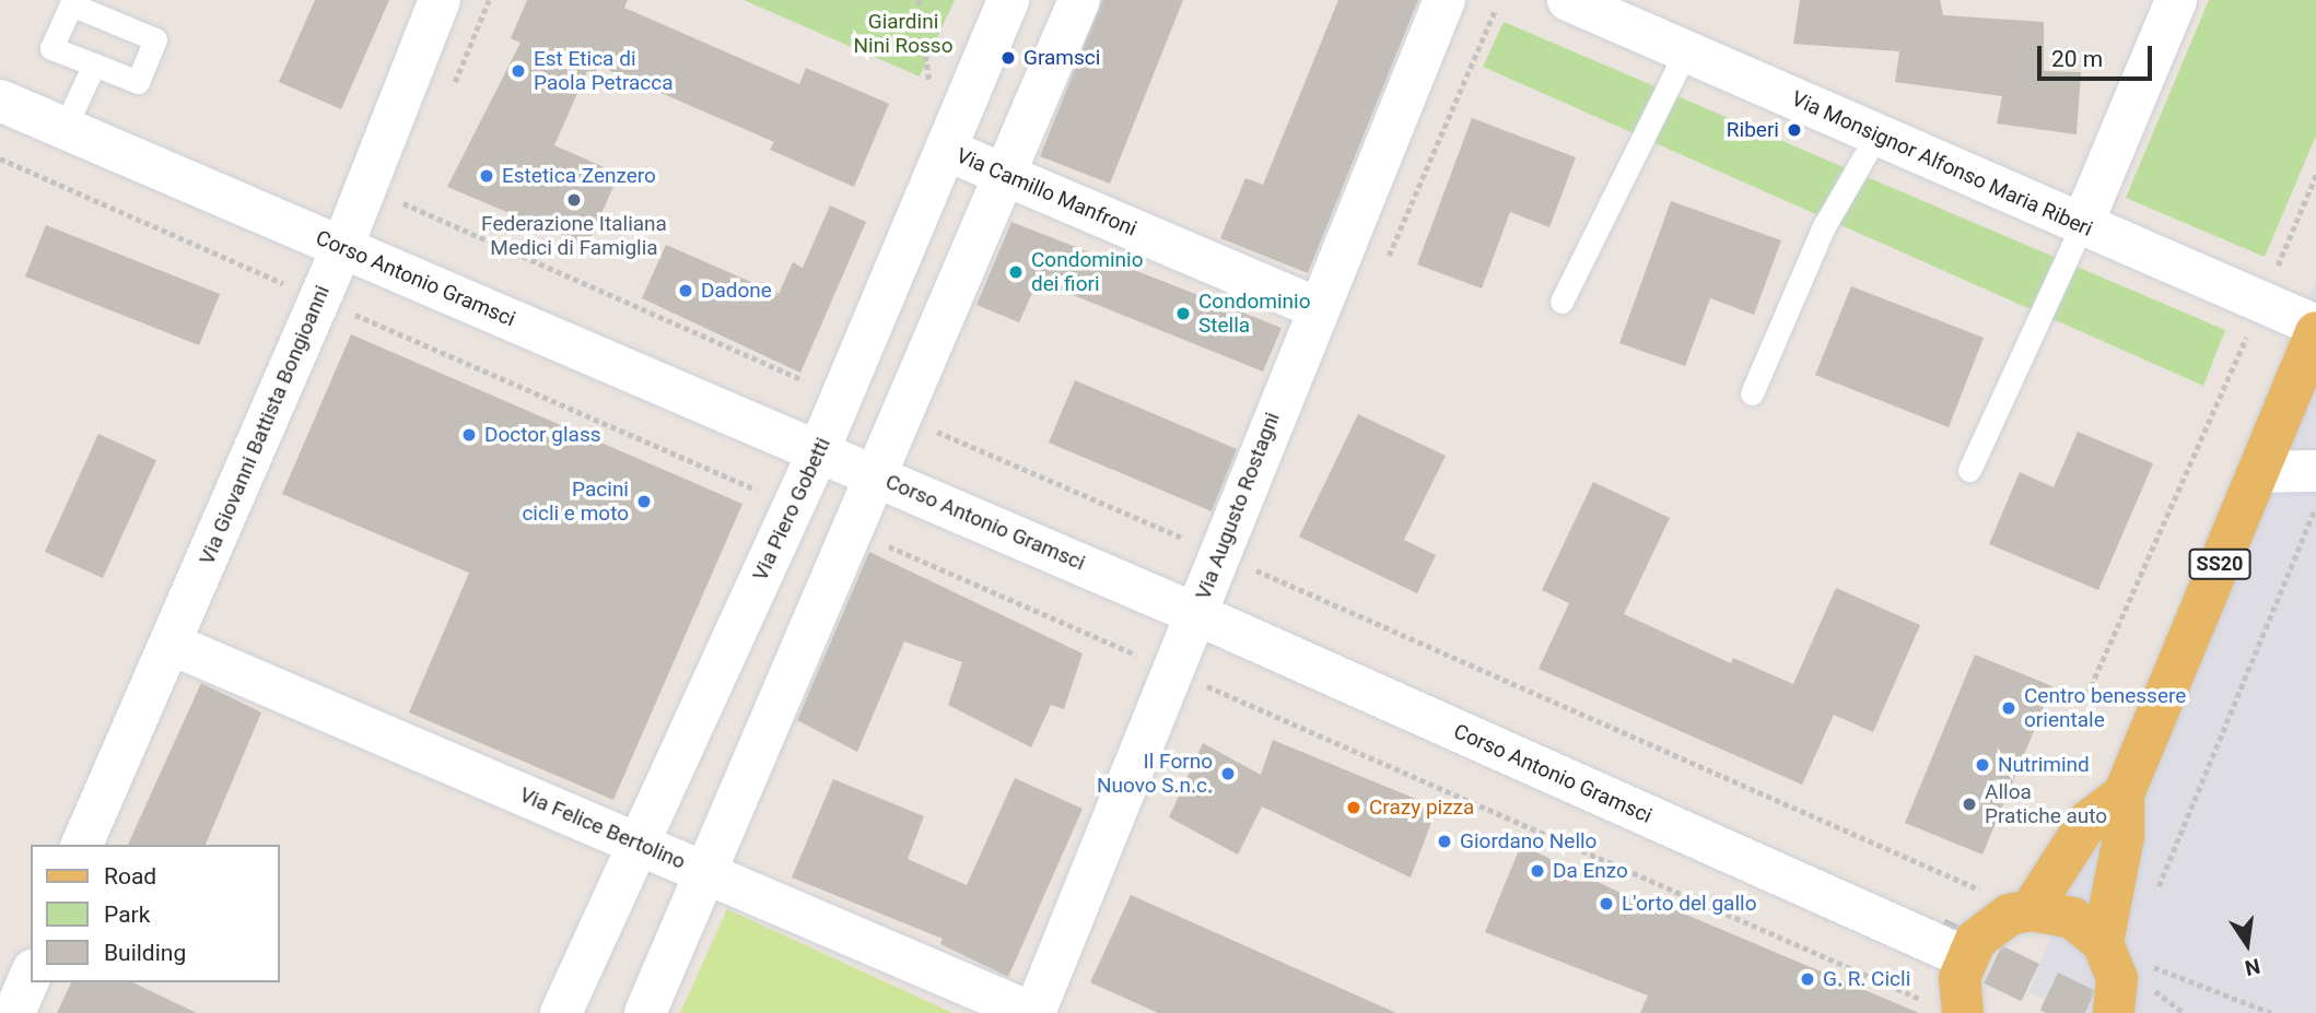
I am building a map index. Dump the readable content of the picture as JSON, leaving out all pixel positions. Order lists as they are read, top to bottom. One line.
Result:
{"streets":{"main road":["SS20"],"street":["Via Monsignor Alfonso Maria Riberi","Via Camillo Manfroni","Corso Antonio Gramsci","Via Giovanni Battista Bongioanni","Via Augusto Rostagni","Via Piero Gobetti","Via Felice Bertolino"]},"crossings":[["Via Camillo Manfroni","Via Augusto Rostagni"],["Via Camillo Manfroni","Via Piero Gobetti"],["Corso Antonio Gramsci","Via Giovanni Battista Bongioanni"],["Corso Antonio Gramsci","Via Augusto Rostagni"],["Corso Antonio Gramsci","Via Piero Gobetti"],["Via Giovanni Battista Bongioanni","Via Felice Bertolino"],["Via Augusto Rostagni","Via Felice Bertolino"],["Via Piero Gobetti","Via Felice Bertolino"]],"parks":["Giardini Nini Rosso"],"places":["Gramsci","Est Etica di Paola Petracca","Riberi","Estetica Zenzero","Federazione Italiana Medici di Famiglia","Condominio dei fiori","Dadone","Condominio Stella","Doctor glass","Pacini cicli e moto","Centro benessere orientale","Nutrimind","Il Forno Nuovo S.n.c.","Alloa Pratiche auto","Crazy pizza","Giordano Nello","Da Enzo","L'orto del gallo","G. R. Cicli"],"legend":["Road","Park","Building"],"scale_bar":"20 m","north":"bottom"}
